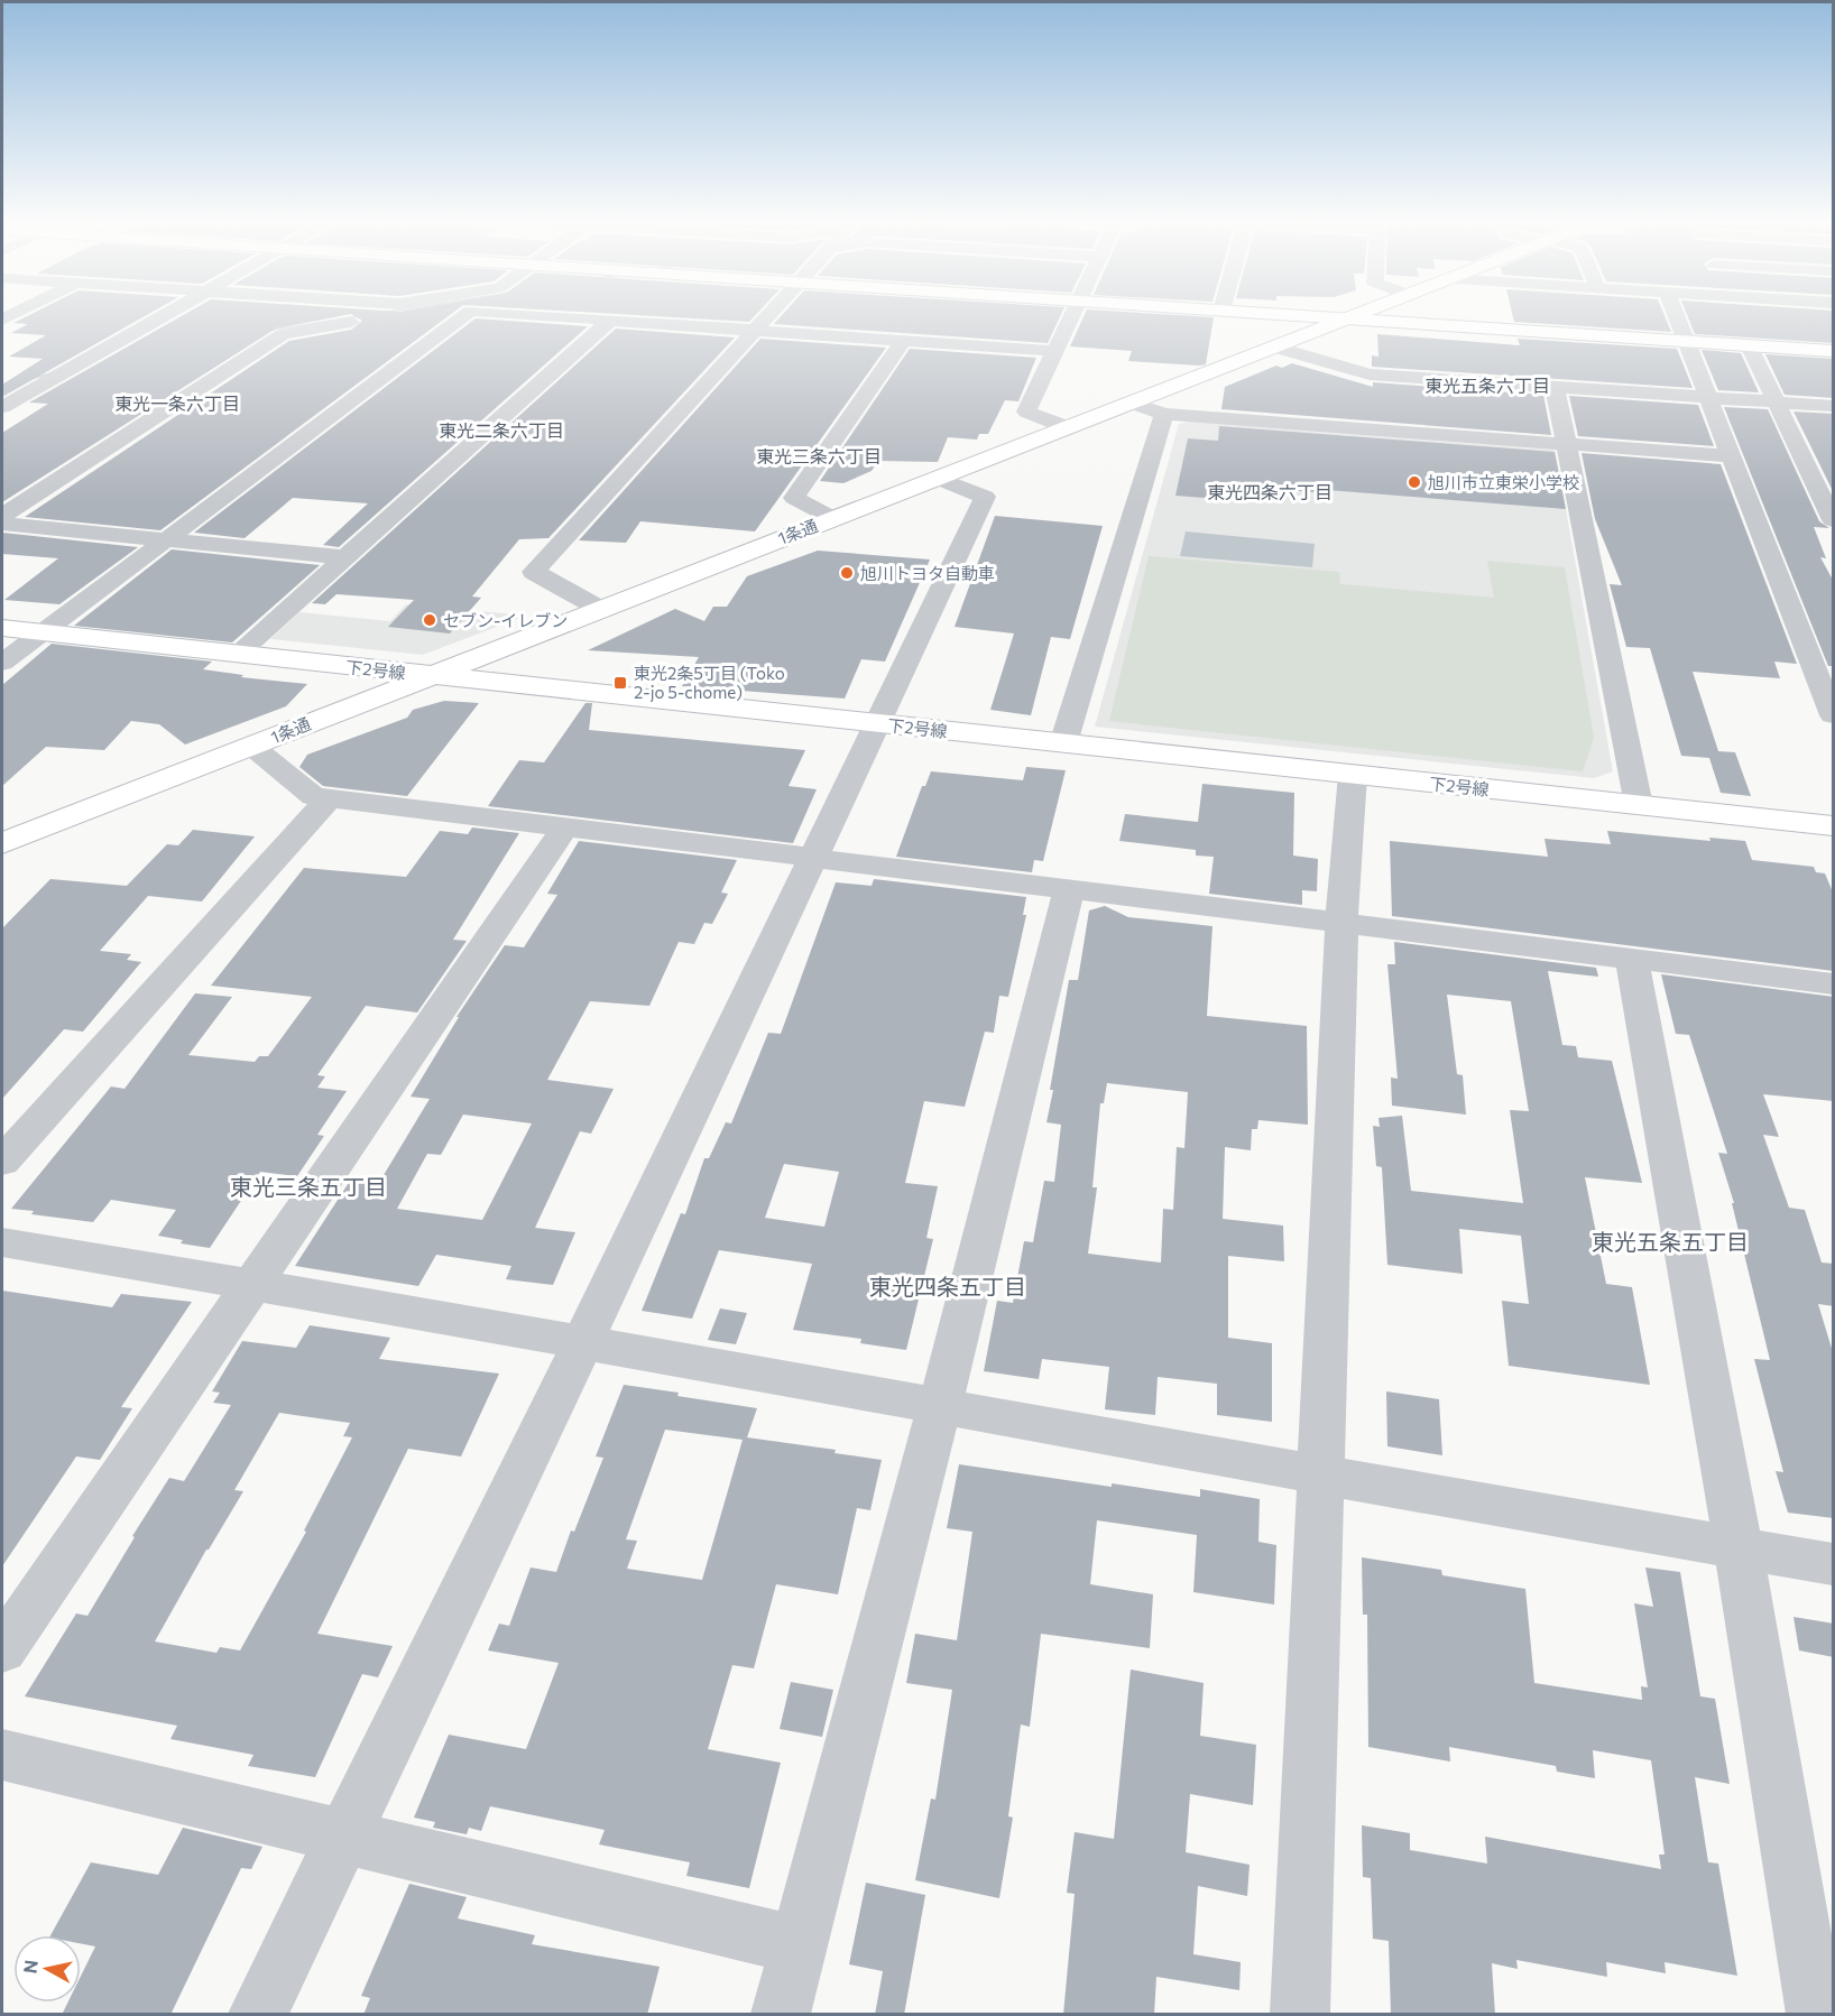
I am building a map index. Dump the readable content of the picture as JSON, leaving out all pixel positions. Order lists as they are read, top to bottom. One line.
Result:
{"streets":{"main road":["1条通","下2号線"]},"crossings":[["1条通","下2号線"]],"districts":["東光五条六丁目","東光一条六丁目","東光二条六丁目","東光三条六丁目","東光四条六丁目","東光三条五丁目","東光五条五丁目","東光四条五丁目"],"places":{"other":["旭川市立東栄小学校","旭川トヨタ自動車","セブン-イレブン"],"transit":["東光2条5丁目 (Toko 2-jo 5-chome)"]},"north":"left"}
